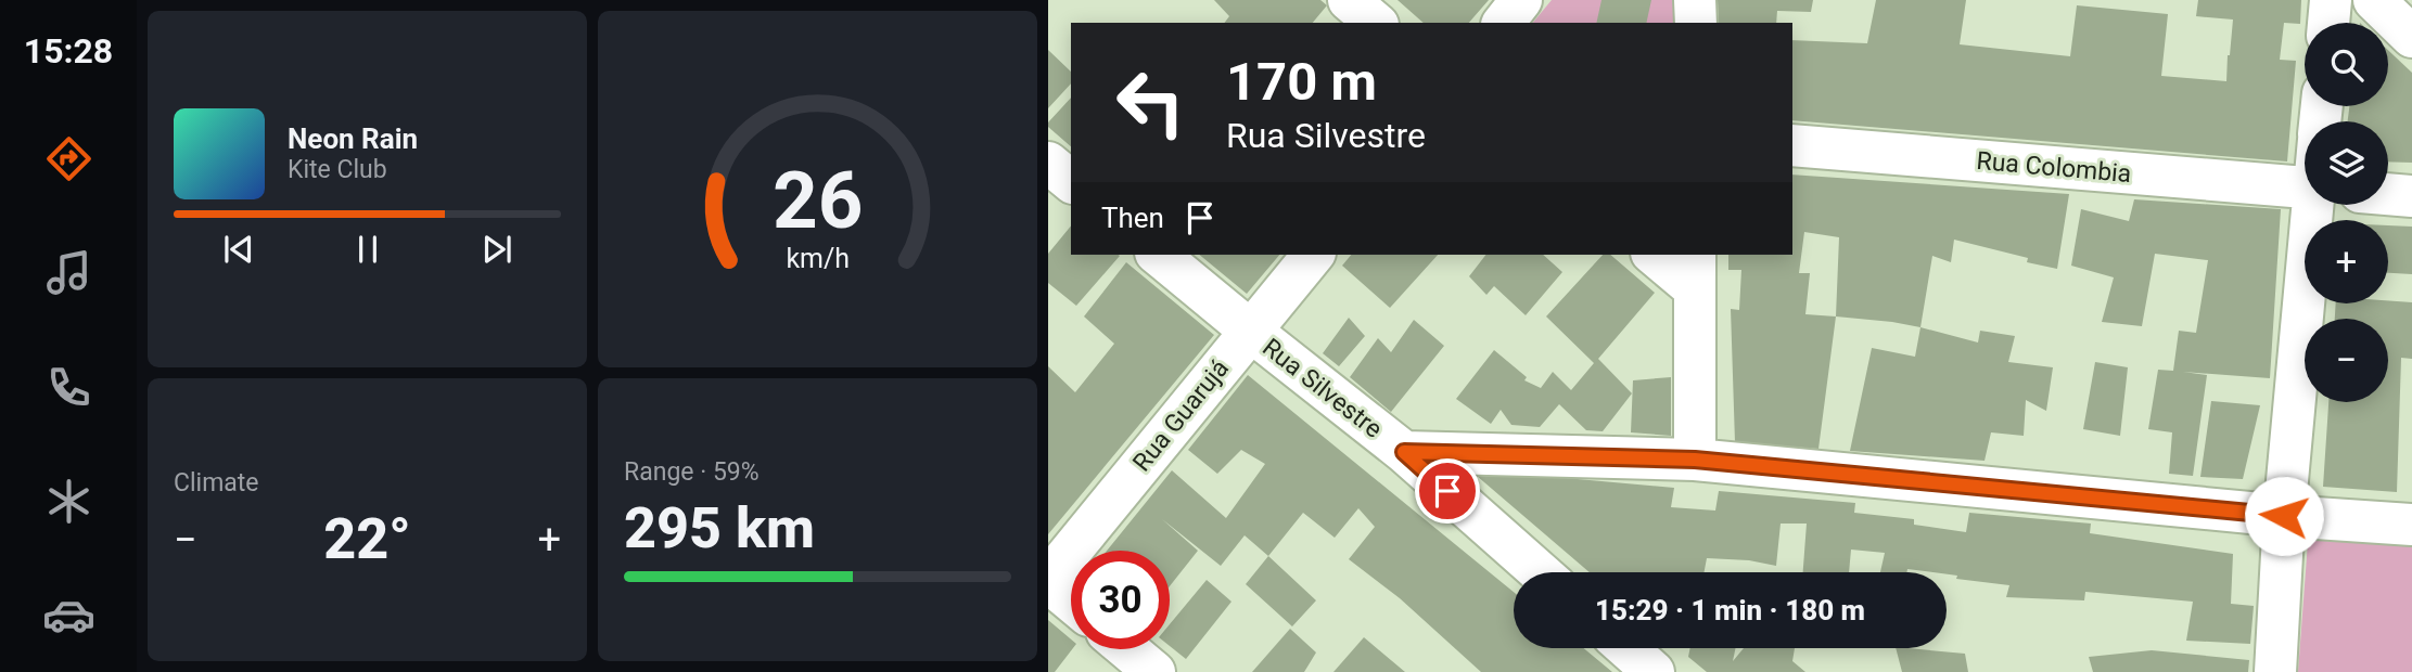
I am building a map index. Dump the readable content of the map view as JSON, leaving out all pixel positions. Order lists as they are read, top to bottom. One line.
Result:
{"streets":{"street":["Rua Colombia","Rua Silvestre","Rua Guarujá"]},"crossings":[["Rua Silvestre","Rua Guarujá"]],"page":{"tabs":"15:28","map_buttons":["+","−"],"turn":["170 m","Rua Silvestre"],"song":["Neon Rain","Kite Club"],"then":"Then","tile":["Climate",["Range · 59%","295 km"]],"heat":["−","22°","+"],"limit":"30","trip":"15:29 · 1 min · 180 m","gauge":["26","km/h"]}}
